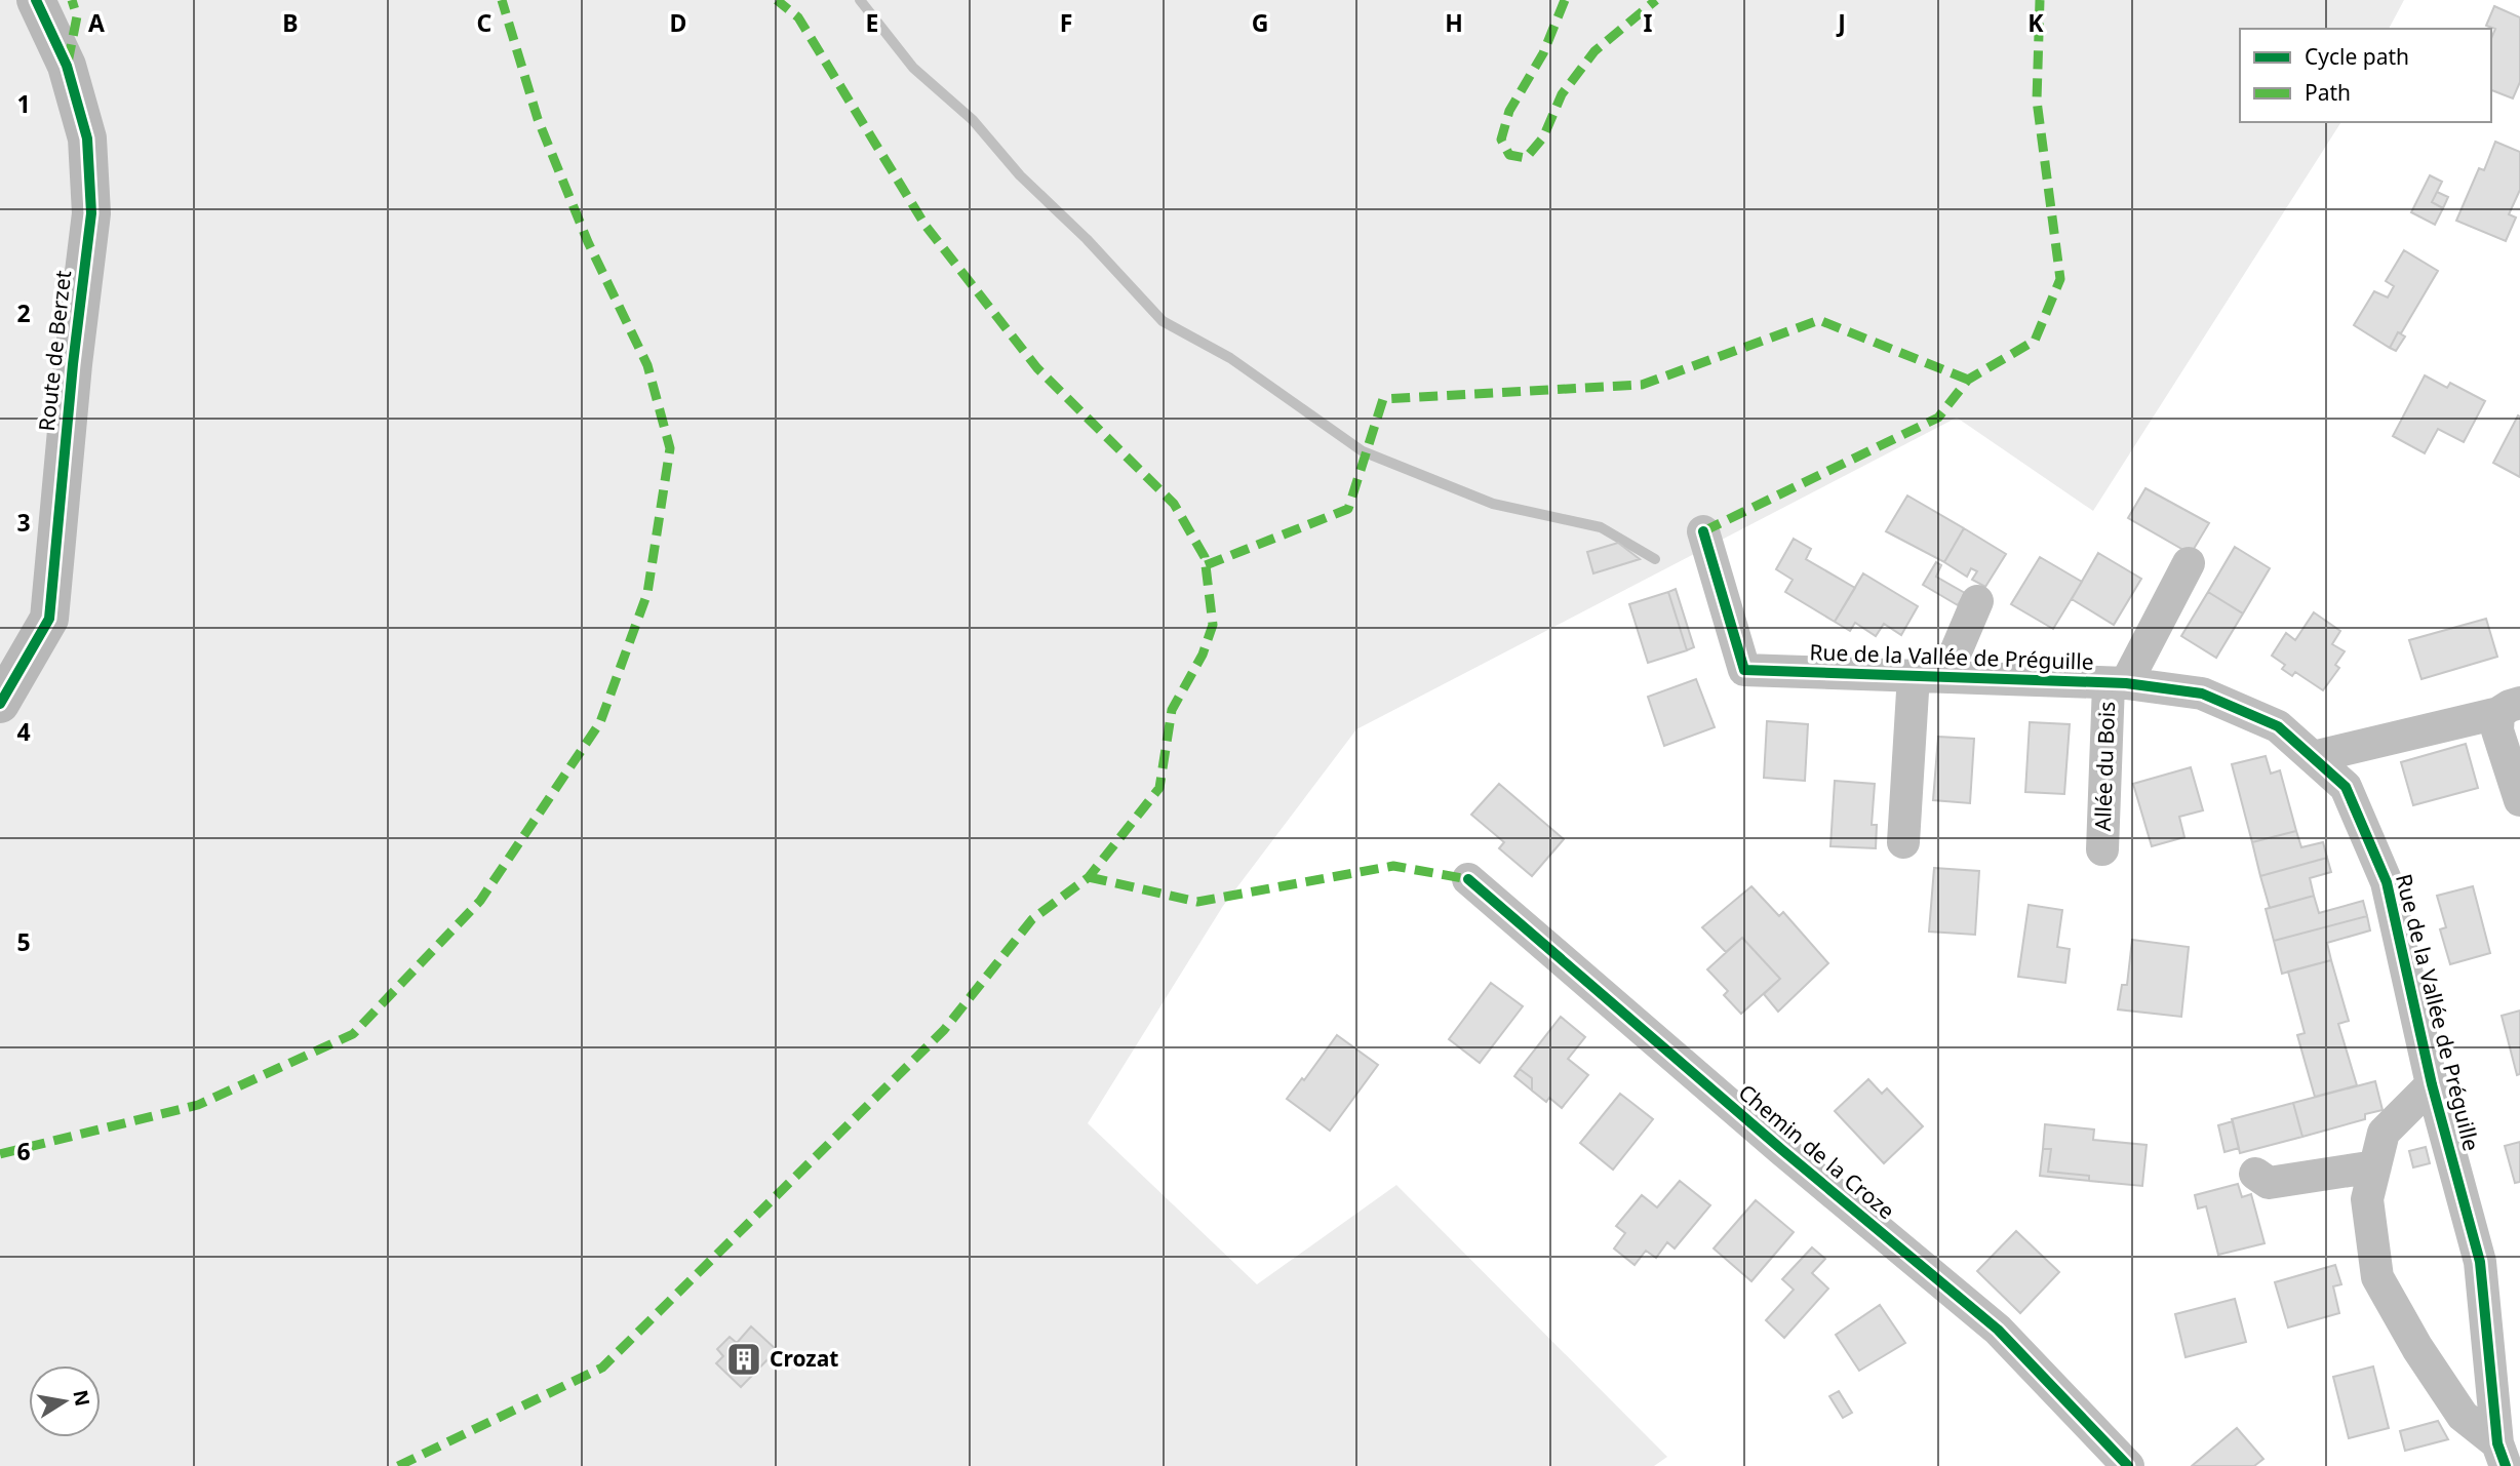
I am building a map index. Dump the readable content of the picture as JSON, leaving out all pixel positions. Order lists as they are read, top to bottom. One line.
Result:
{"streets":{"street":["Route de Berzet","Rue de la Vallée de Préguille","Allée du Bois","Chemin de la Croze"]},"crossings":[["Rue de la Vallée de Préguille","Allée du Bois"]],"places":{"building":["Crozat"]},"legend":["Cycle path","Path"],"north":"right","grid":{"columns":["A","B","C","D","E","F","G","H","I","J","K"],"rows":["1","2","3","4","5","6"]}}
